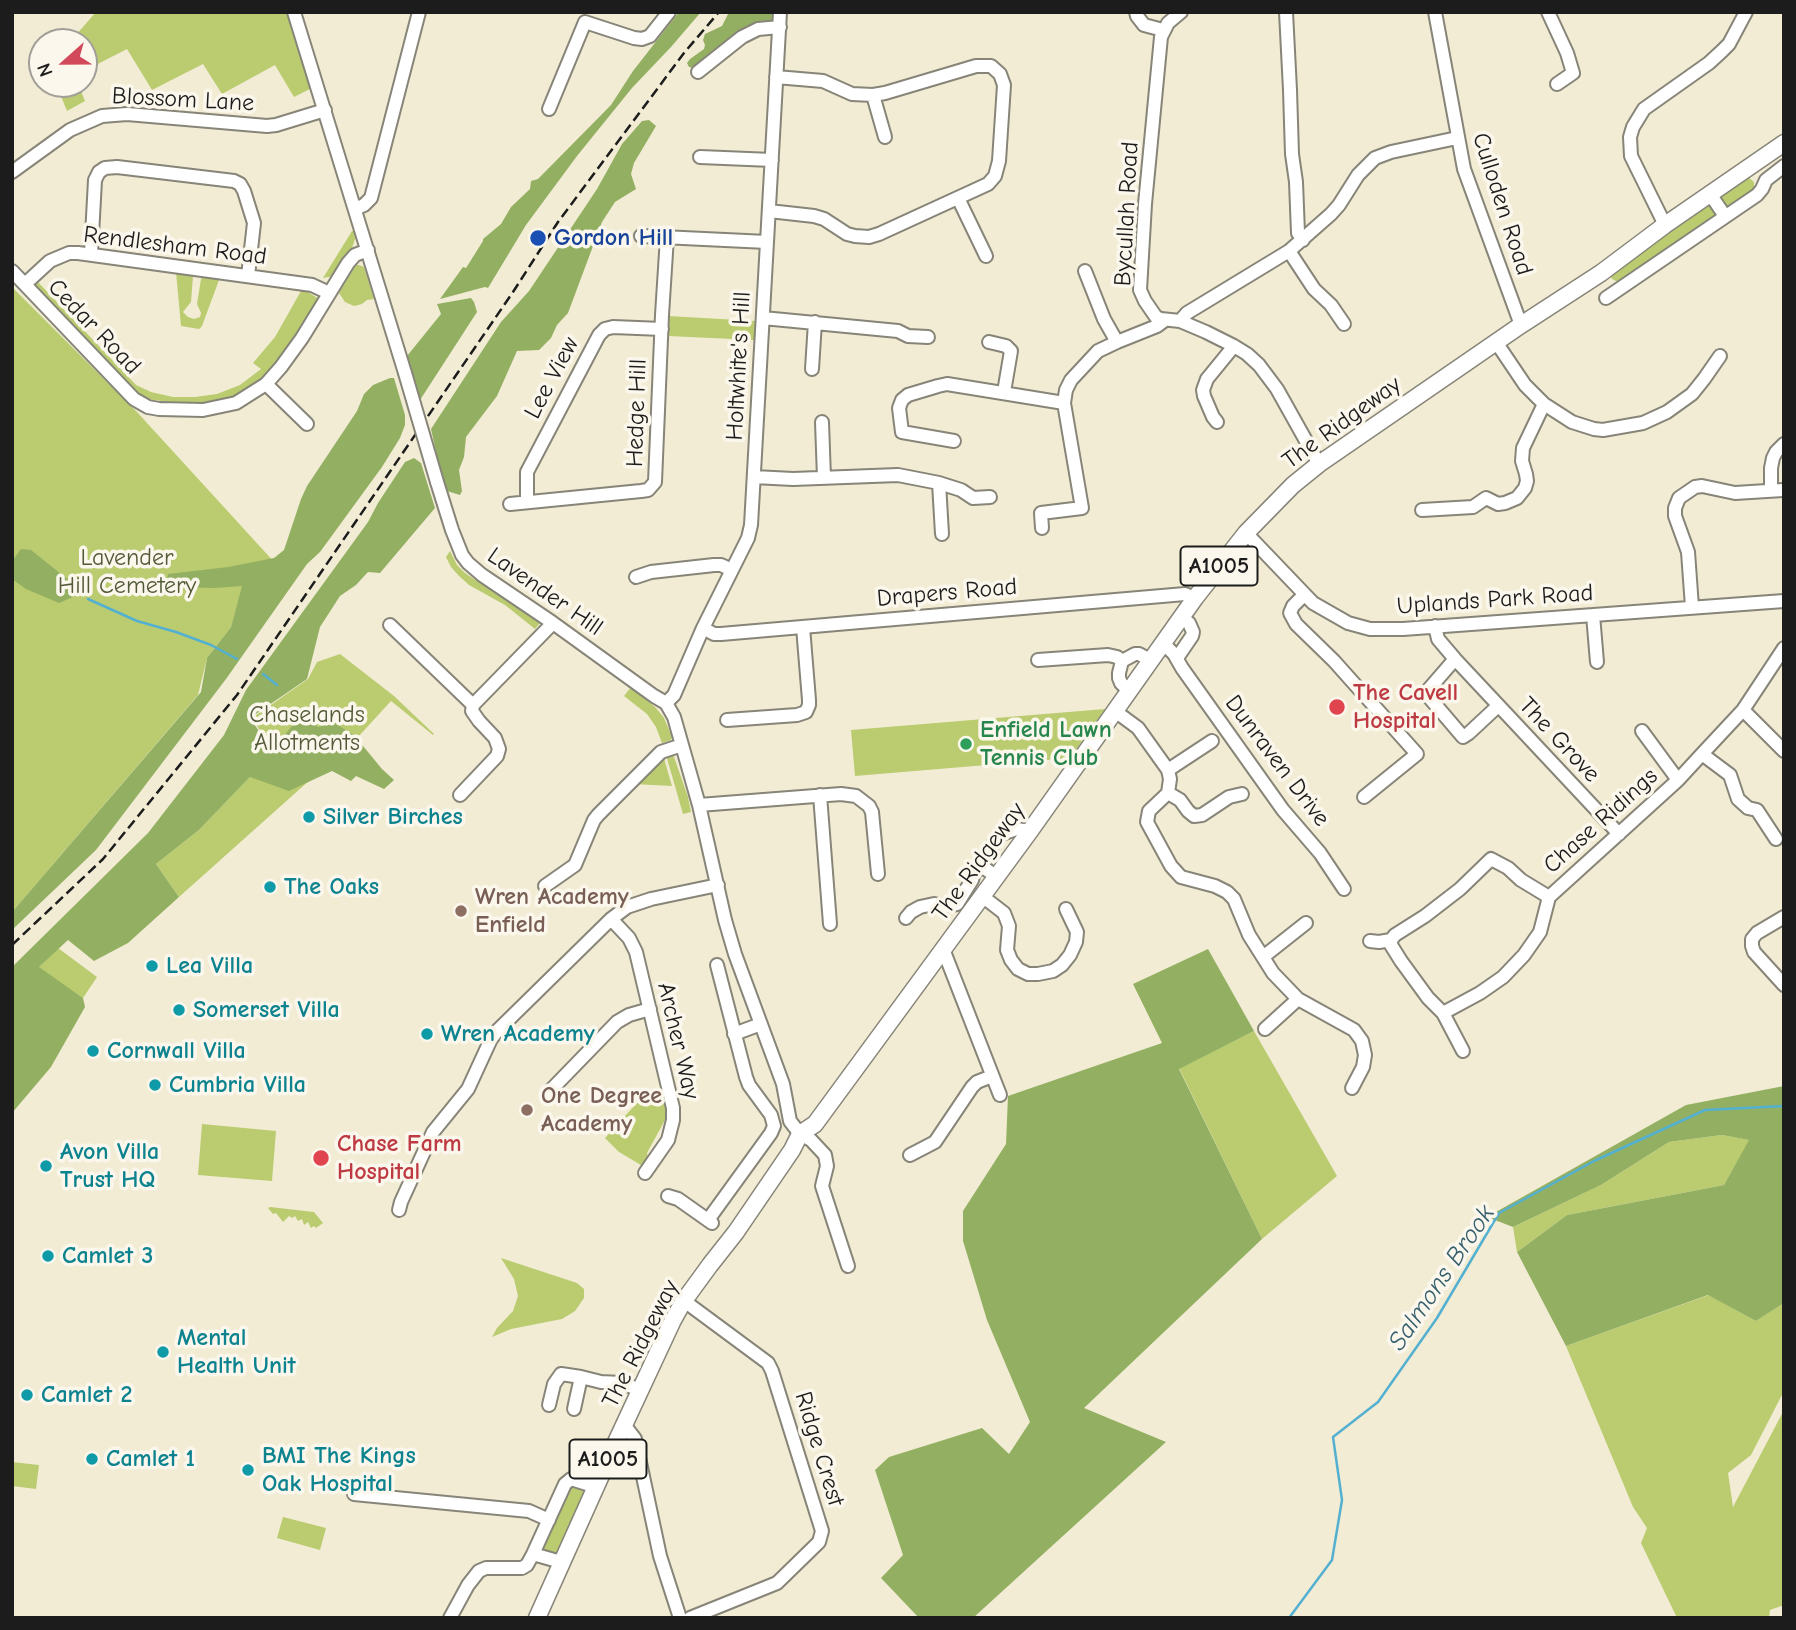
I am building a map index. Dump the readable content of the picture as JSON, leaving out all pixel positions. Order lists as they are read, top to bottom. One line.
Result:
{"streets":{"main road":["The Ridgeway","A1005"],"street":["Blossom Lane","Culloden Road","Bycullah Road","Rendlesham Road","Cedar Road","Holtwhite's Hill","Lee View","Hedge Hill","Lavender Hill","Drapers Road","Uplands Park Road","The Grove","Dunraven Drive","Chase Ridings","Archer Way","Ridge Crest"]},"crossings":[["Blossom Lane","Lavender Hill"],["Culloden Road","The Ridgeway"],["Rendlesham Road","Cedar Road"],["Holtwhite's Hill","Lavender Hill"],["Holtwhite's Hill","Drapers Road"],["Lee View","Hedge Hill"],["The Ridgeway","Drapers Road"],["The Ridgeway","Uplands Park Road"],["The Ridgeway","Dunraven Drive"],["The Ridgeway","Ridge Crest"],["Uplands Park Road","The Grove"],["The Grove","Chase Ridings"]],"water":["Salmons Brook"],"parks":["Lavender Hill Cemetery","Chaselands Allotments"],"places":["Gordon Hill","The Cavell Hospital","Enfield Lawn Tennis Club","Silver Birches","The Oaks","Wren Academy Enfield","Lea Villa","Somerset Villa","Wren Academy","Cornwall Villa","Cumbria Villa","One Degree Academy","Chase Farm Hospital","Avon Villa Trust HQ","Camlet 3","Mental Health Unit","Camlet 2","Camlet 1","BMI The Kings Oak Hospital"],"north":"left"}
